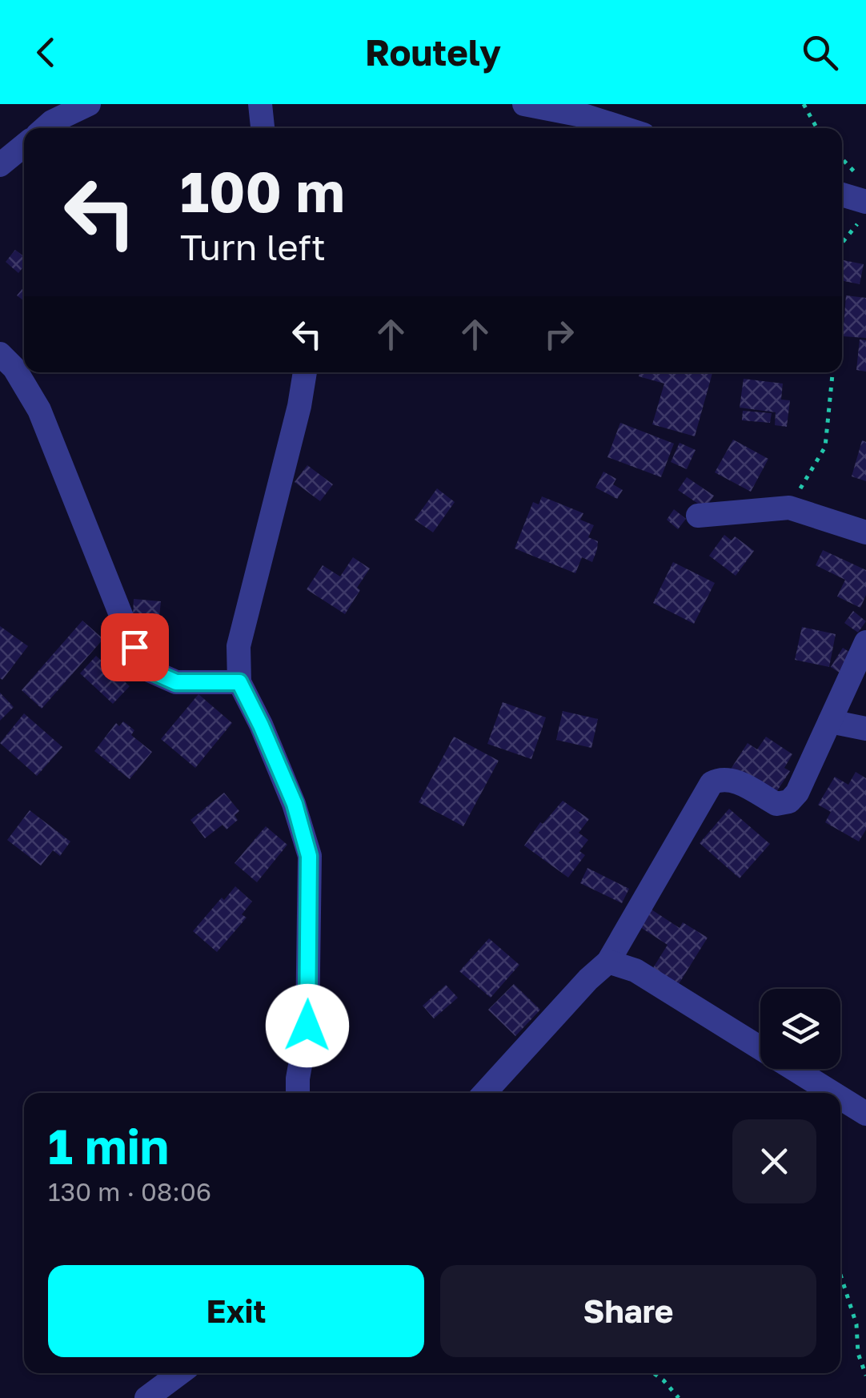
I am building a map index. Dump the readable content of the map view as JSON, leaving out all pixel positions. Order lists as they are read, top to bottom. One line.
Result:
{"page":{"header":"Routely","turn":["100 m","Turn left"],"heading":["1 min","130 m · 08:06"],"buttons":["Exit","Share"]}}
